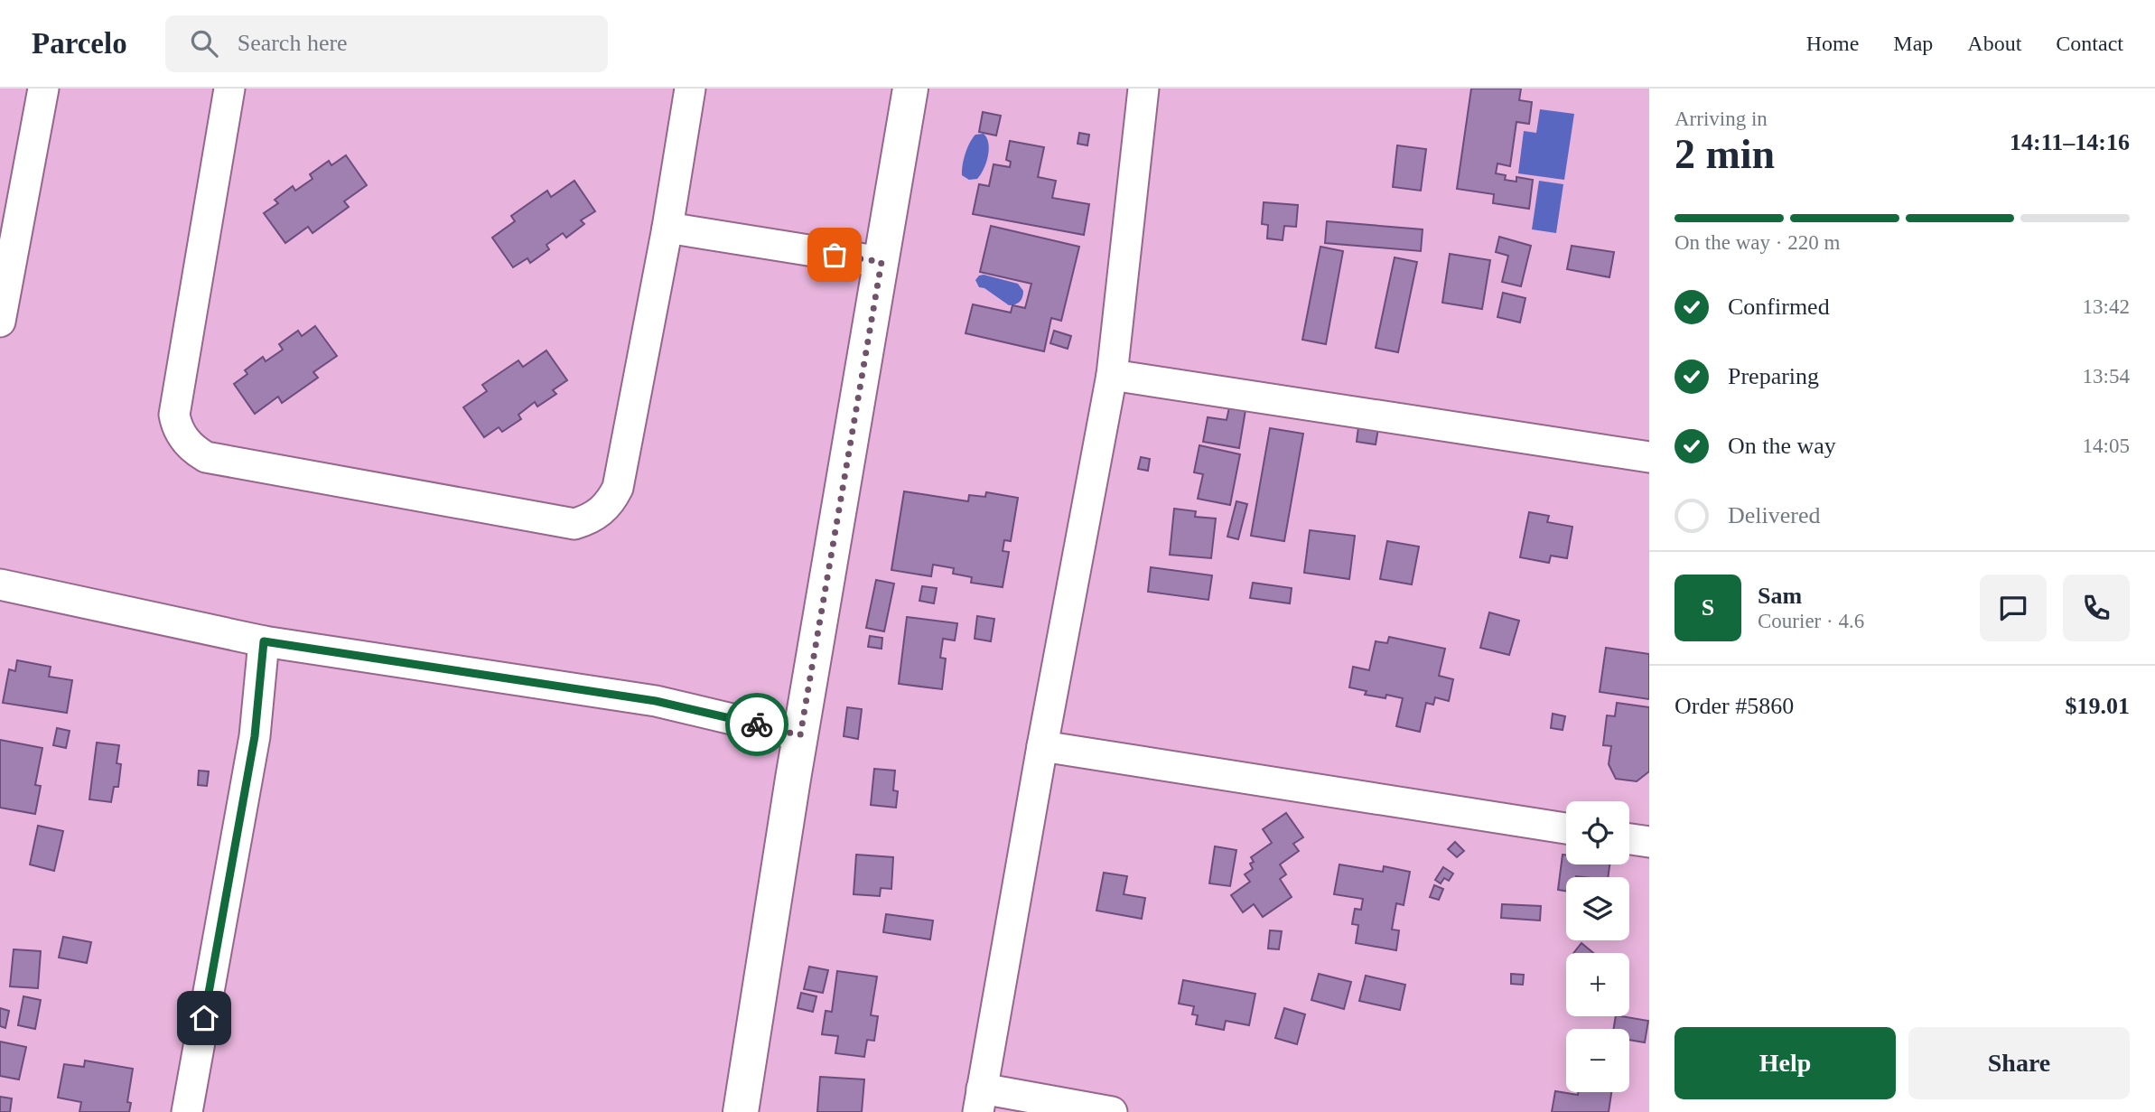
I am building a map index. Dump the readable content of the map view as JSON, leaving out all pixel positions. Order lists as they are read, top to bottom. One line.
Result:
{"page":{"header":"Parcelo","search":"Search here","nav":["Home","Map","About","Contact"],"heading":["2 min","Arriving in","14:11–14:16"],"panel":["Sam","Courier · 4.6","Order #5860","$19.01"],"bar":"On the way · 220 m","list":[["Confirmed","13:42"],["Preparing","13:54"],["On the way","14:05"],"Delivered"],"round":"S","map_buttons":["+","−"],"buttons":["Help","Share"]}}
